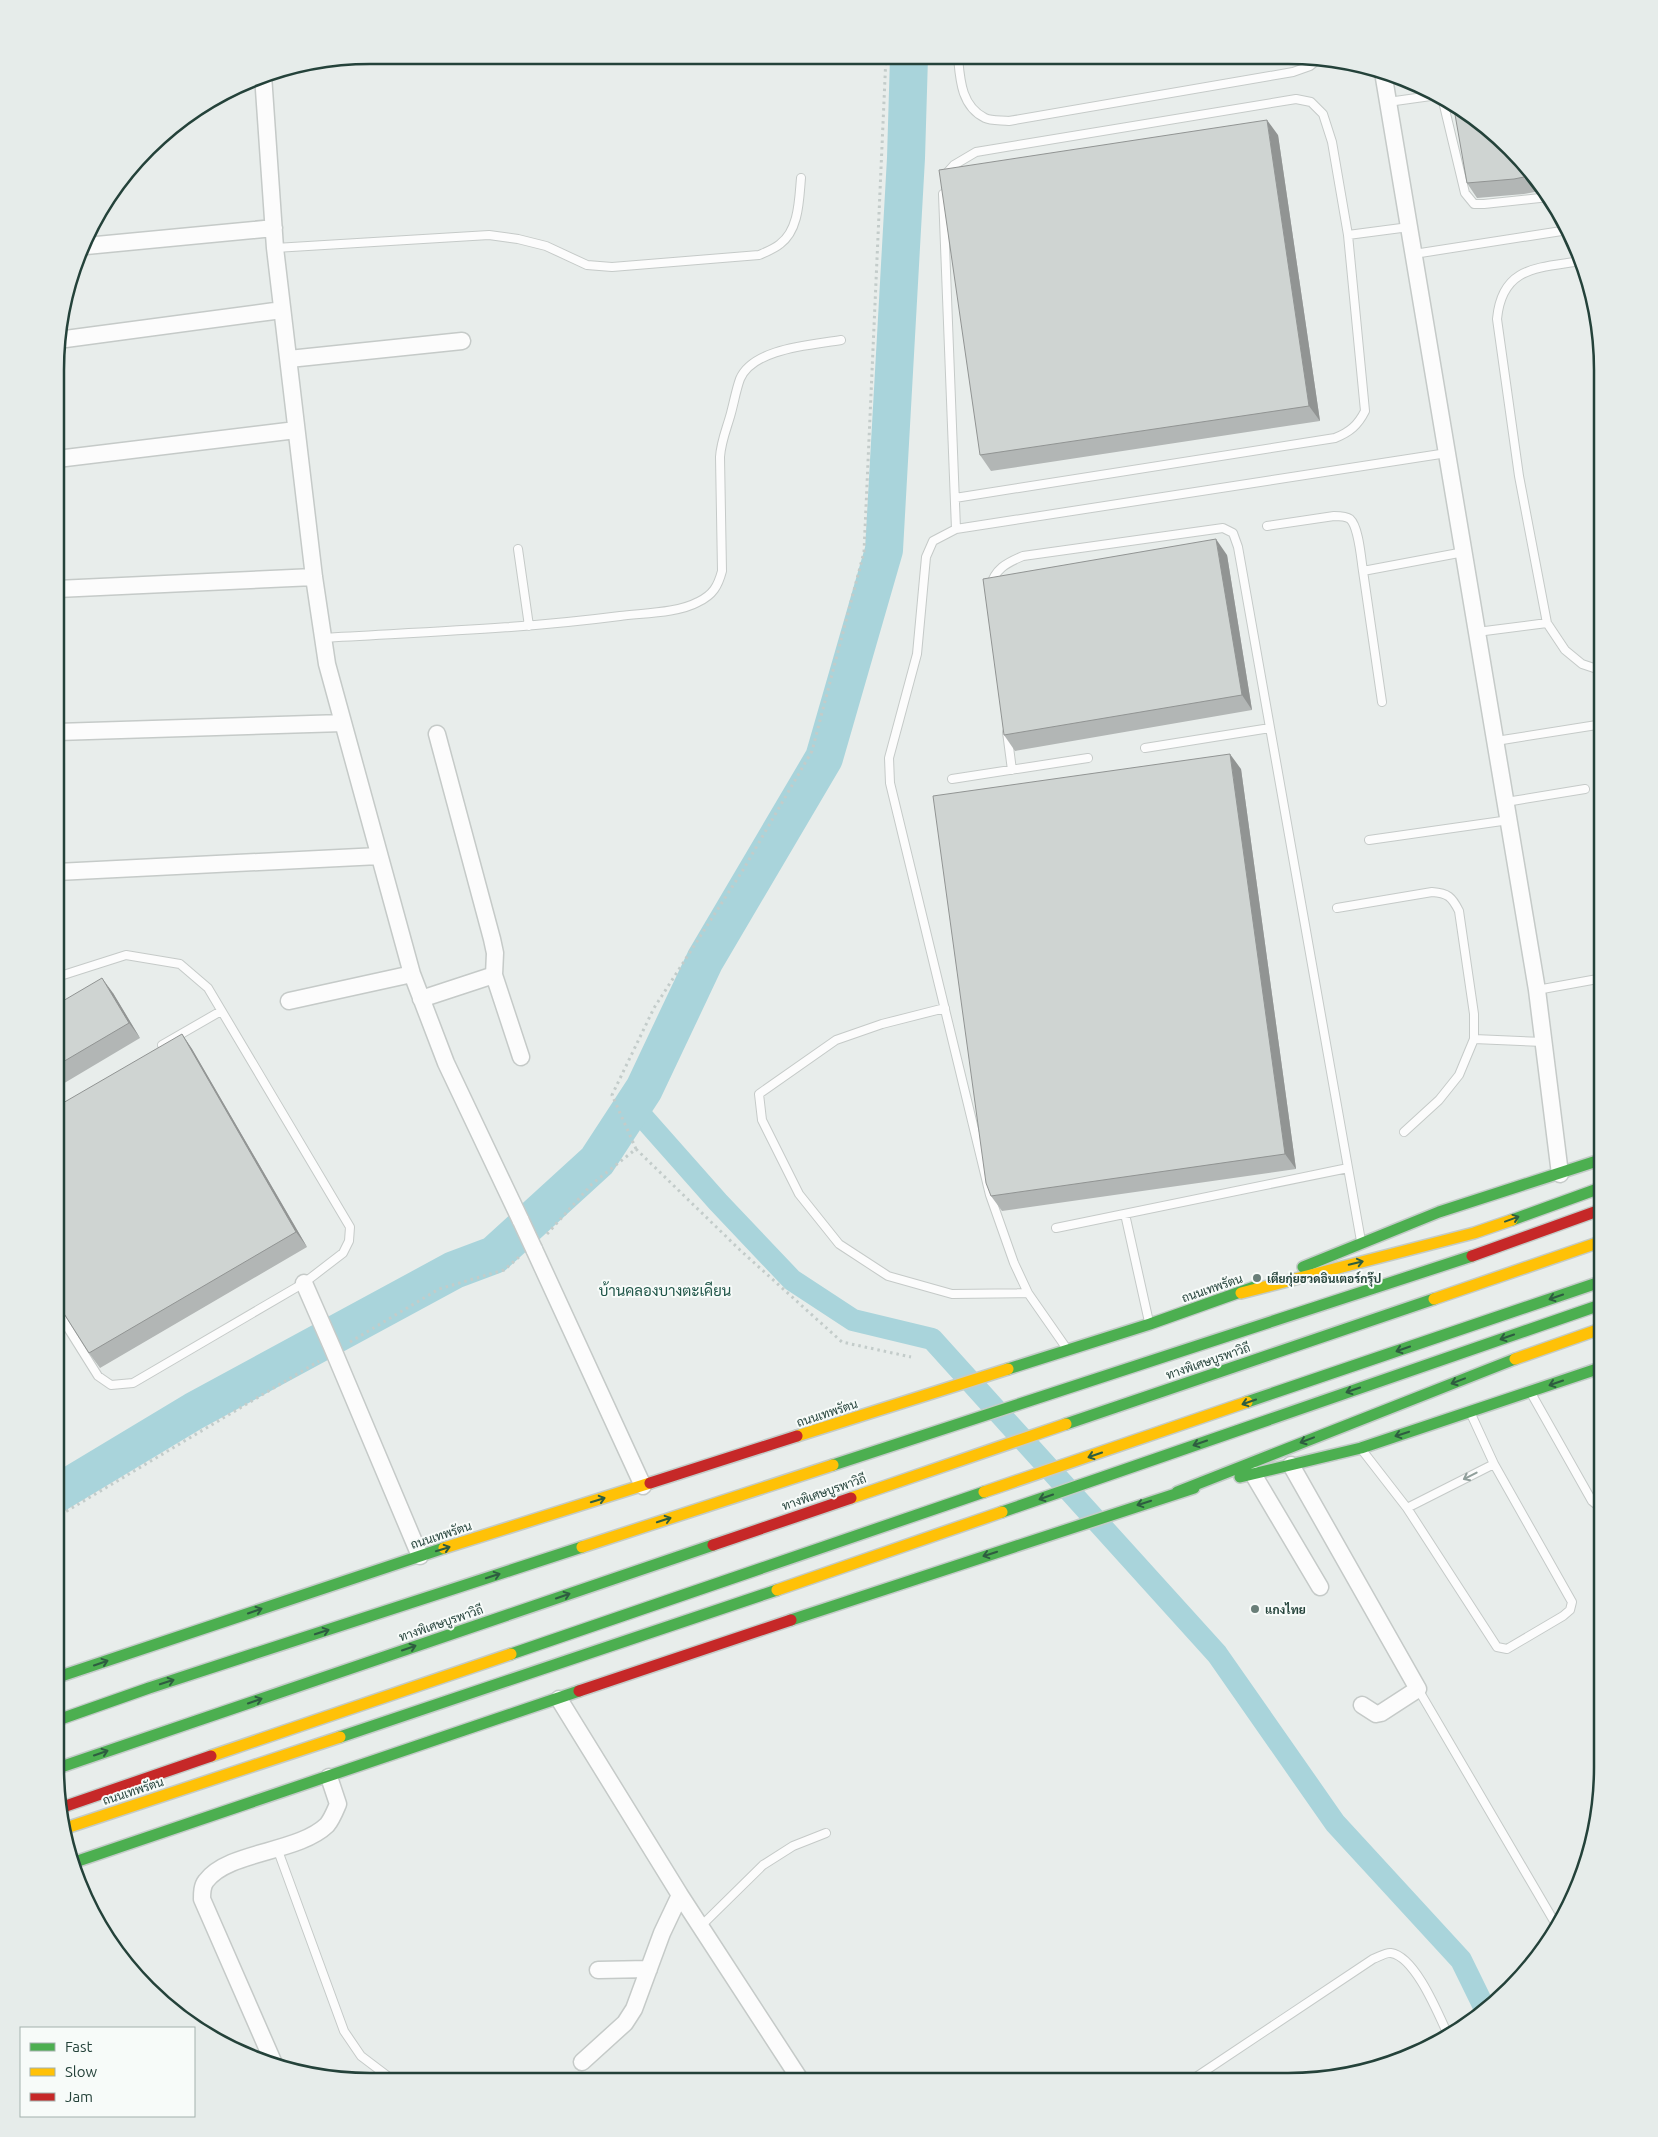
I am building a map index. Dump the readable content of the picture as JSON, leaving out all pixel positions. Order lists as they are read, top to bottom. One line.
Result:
{"streets":{"main road":["ถนนเทพรัตน","ทางพิเศษบูรพาวิถี"]},"districts":["บ้านคลองบางตะเคียน"],"places":["เตียกุ่ยฮวดอินเตอร์กรุ๊ป","แกงไทย"],"legend":["Fast","Slow","Jam"]}
